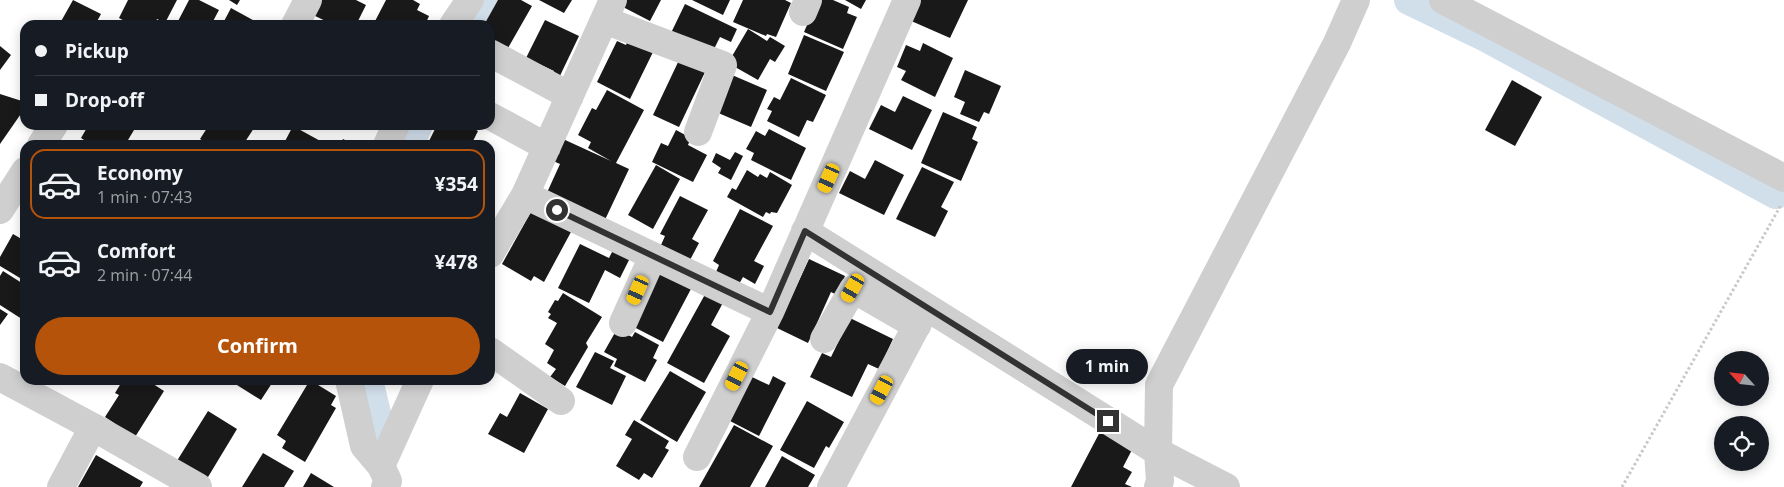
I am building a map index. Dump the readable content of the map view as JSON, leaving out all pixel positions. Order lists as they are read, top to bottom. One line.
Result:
{"north":"top left","page":{"banner":["Pickup","Drop-off"],"list":[{"name":"Economy","note":"1 min · 07:43","value":"¥354"},{"name":"Comfort","note":"2 min · 07:44","value":"¥478"}],"buttons":"Confirm","bubble":"1 min"}}
